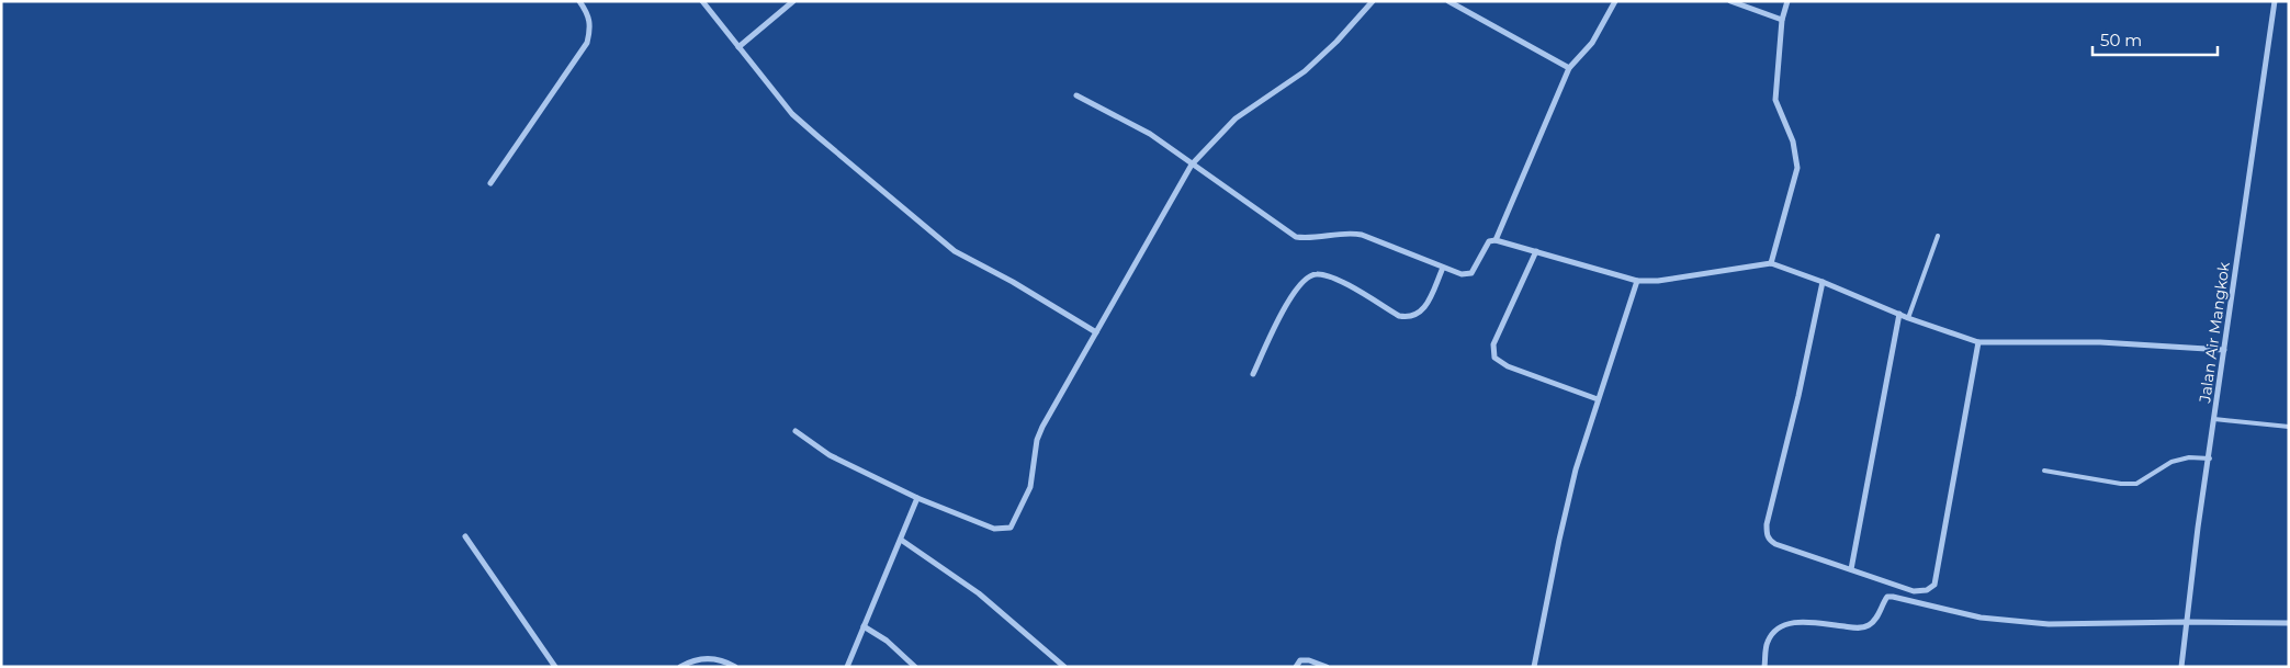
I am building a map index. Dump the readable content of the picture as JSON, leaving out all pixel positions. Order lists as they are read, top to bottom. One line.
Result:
{"streets":{"street":["Jalan Air Mangkok"]},"scale_bar":"50 m"}
